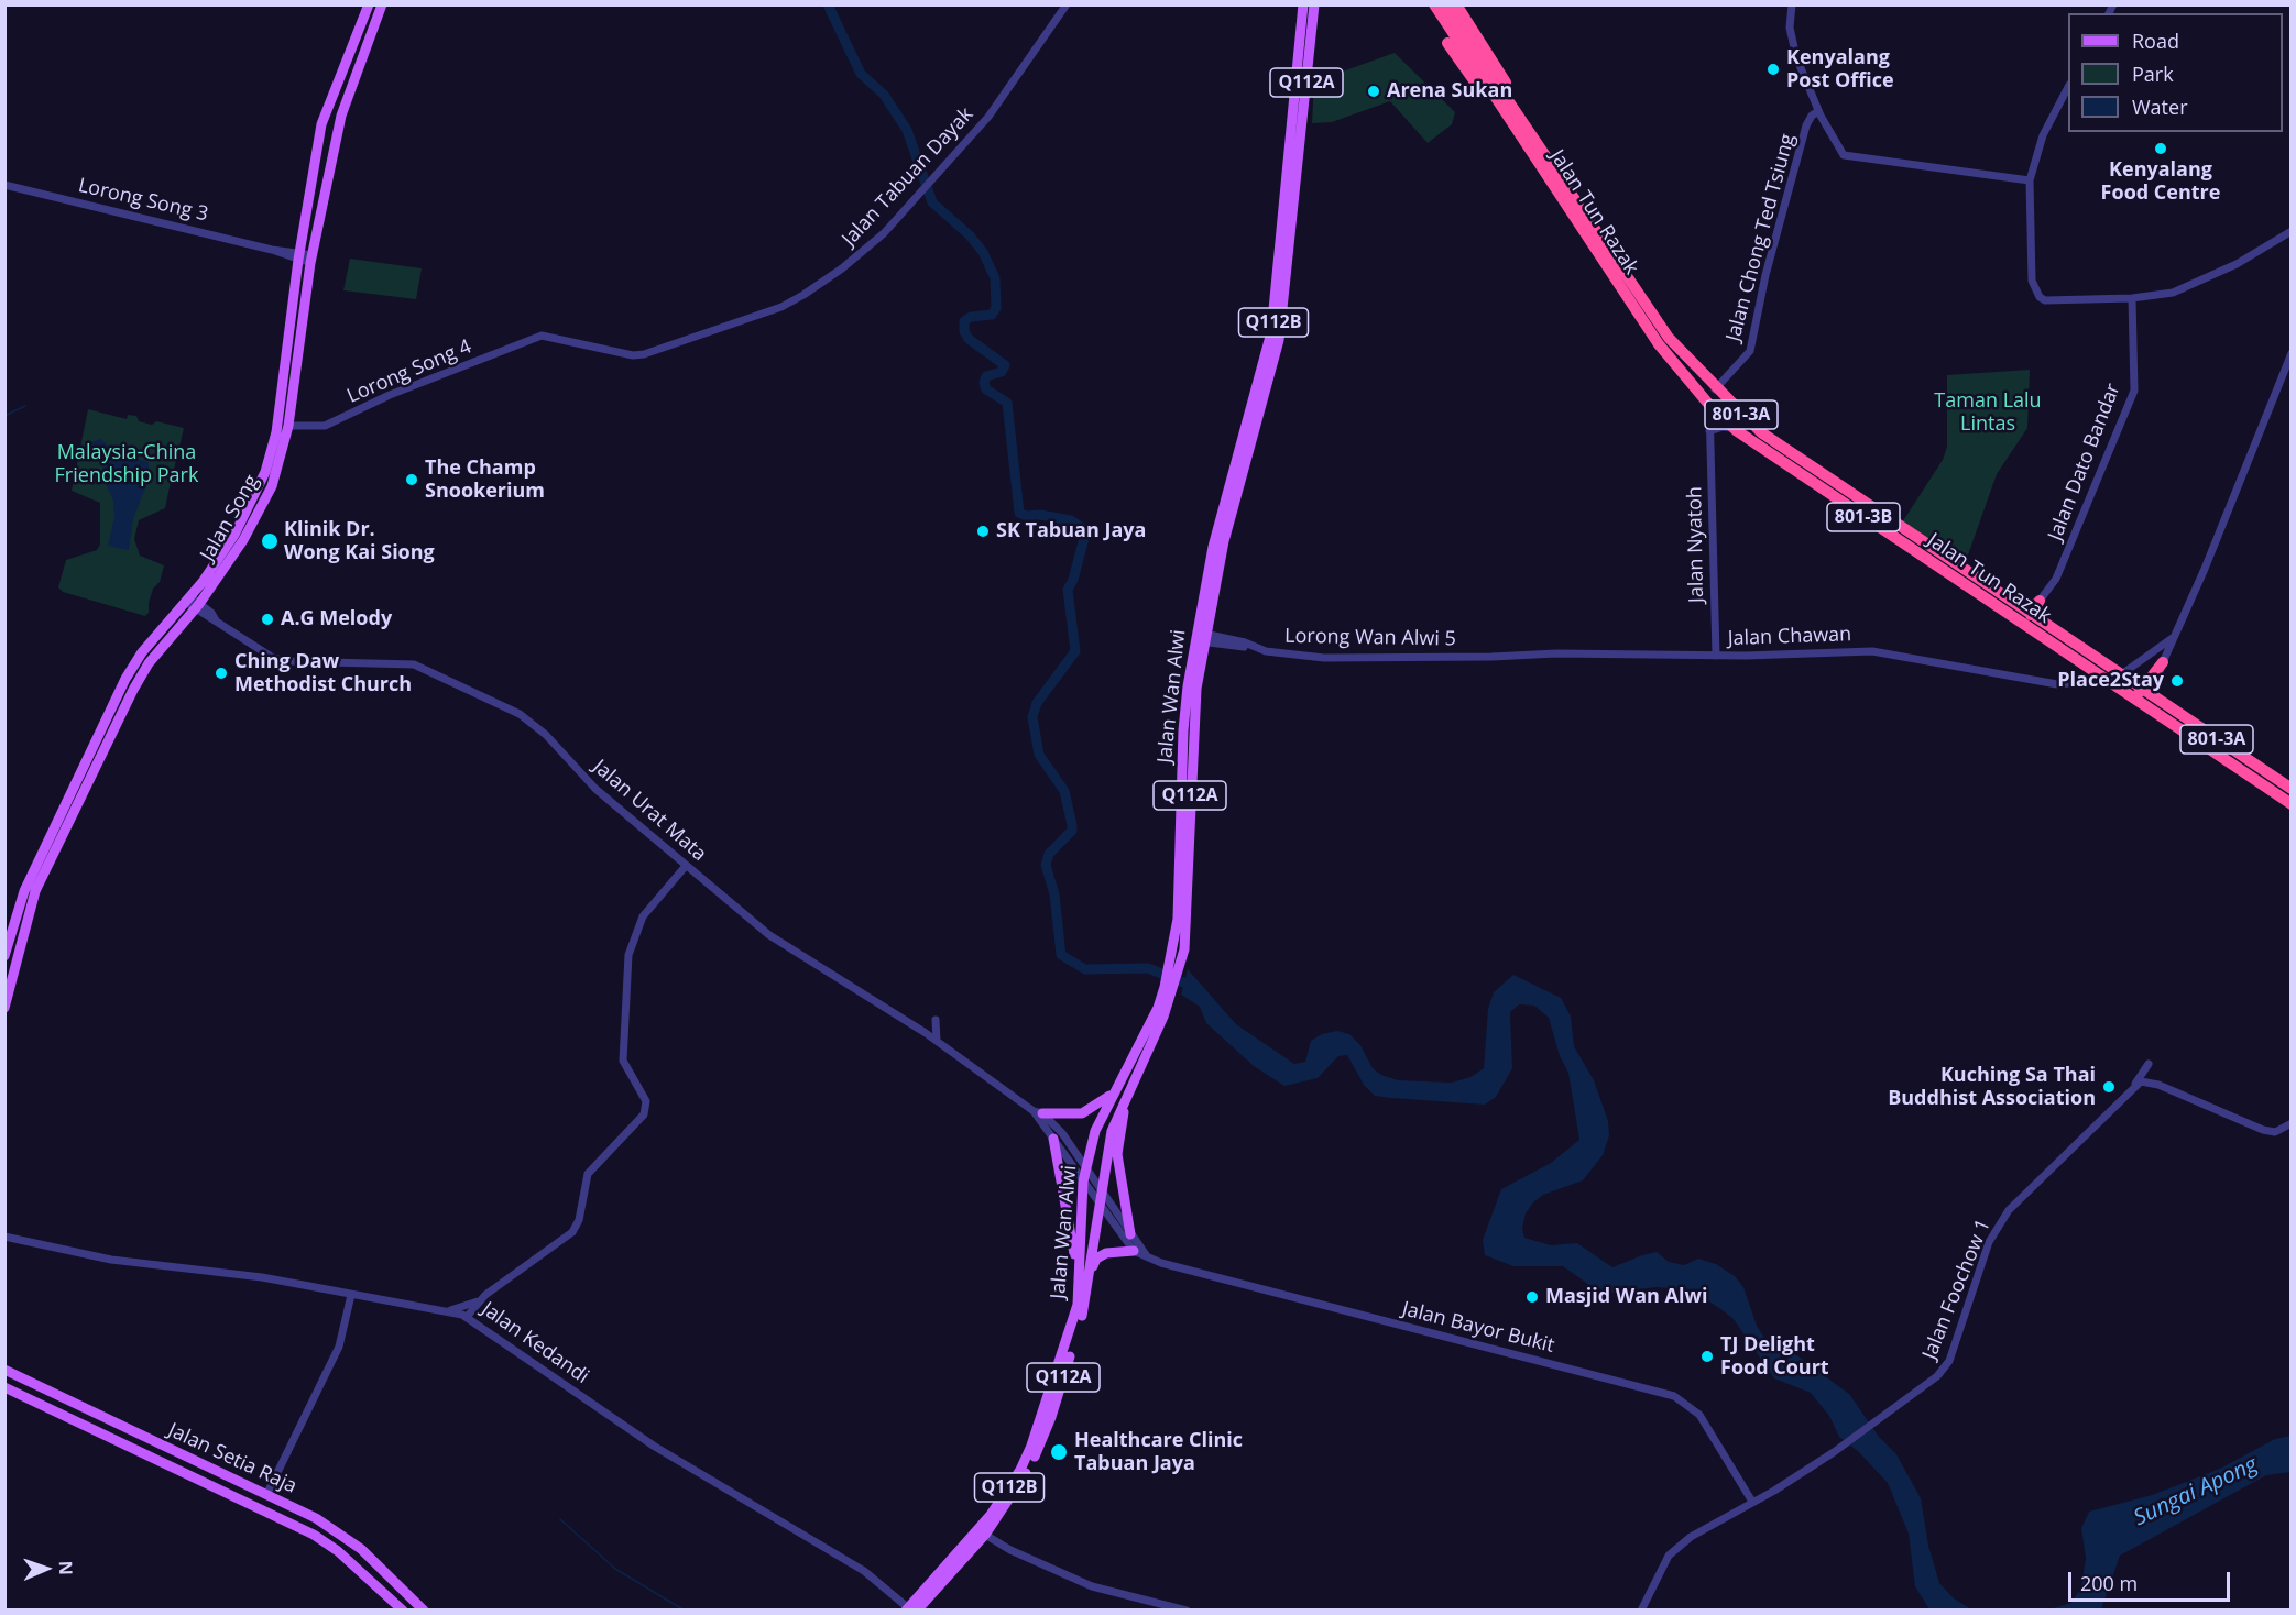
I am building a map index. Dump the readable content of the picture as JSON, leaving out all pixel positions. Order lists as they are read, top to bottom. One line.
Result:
{"streets":{"highway":["Jalan Tun Razak","801-3A","801-3B"],"main road":["Q112A","Q112B","Jalan Song","Jalan Wan Alwi","Jalan Setia Raja"],"street":["Jalan Tabuan Dayak","Lorong Song 3","Jalan Chong Ted Tsiung","Lorong Song 4","Jalan Dato Bandar","Jalan Nyatoh","Jalan Chawan","Lorong Wan Alwi 5","Jalan Urat Mata","Jalan Foochow 1","Jalan Bayor Bukit","Jalan Kedandi"]},"crossings":[["Jalan Tabuan Dayak","Lorong Song 4"],["Lorong Song 3","Jalan Song"],["Jalan Tun Razak","Jalan Chong Ted Tsiung"],["Jalan Tun Razak","Jalan Nyatoh"],["Jalan Tun Razak","Jalan Chawan"],["Lorong Song 4","Jalan Song"],["Jalan Song","Jalan Urat Mata"],["Jalan Nyatoh","Jalan Chawan"],["Jalan Chawan","Lorong Wan Alwi 5"],["Lorong Wan Alwi 5","Jalan Wan Alwi"],["Jalan Wan Alwi","Jalan Kedandi"]],"water":["Sungai Apong"],"parks":["Taman Lalu Lintas","Malaysia-China Friendship Park"],"places":["Kenyalang Post Office","Arena Sukan","Kenyalang Food Centre","The Champ Snookerium","SK Tabuan Jaya","Klinik Dr. Wong Kai Siong","A.G Melody","Ching Daw Methodist Church","Place2Stay","Kuching Sa Thai Buddhist Association","Masjid Wan Alwi","TJ Delight Food Court","Healthcare Clinic Tabuan Jaya"],"legend":["Road","Park","Water"],"scale_bar":"200 m","north":"right"}
